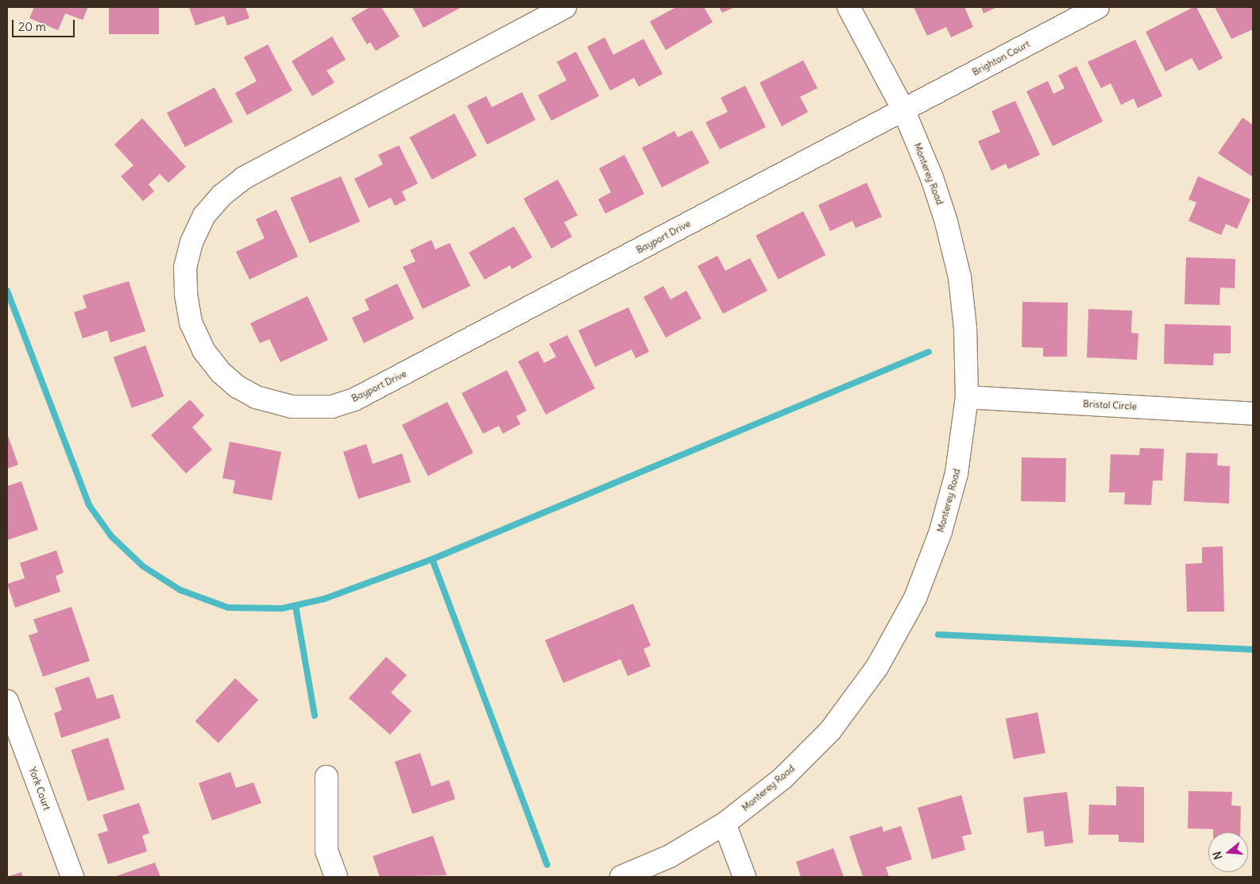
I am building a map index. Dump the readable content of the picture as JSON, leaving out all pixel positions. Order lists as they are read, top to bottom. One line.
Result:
{"streets":{"street":["Brighton Court","Monterey Road","Bayport Drive","Bristol Circle","York Court"]},"crossings":[["Brighton Court","Monterey Road"],["Brighton Court","Bayport Drive"],["Monterey Road","Bayport Drive"],["Monterey Road","Bristol Circle"]],"scale_bar":"20 m","north":"left"}
